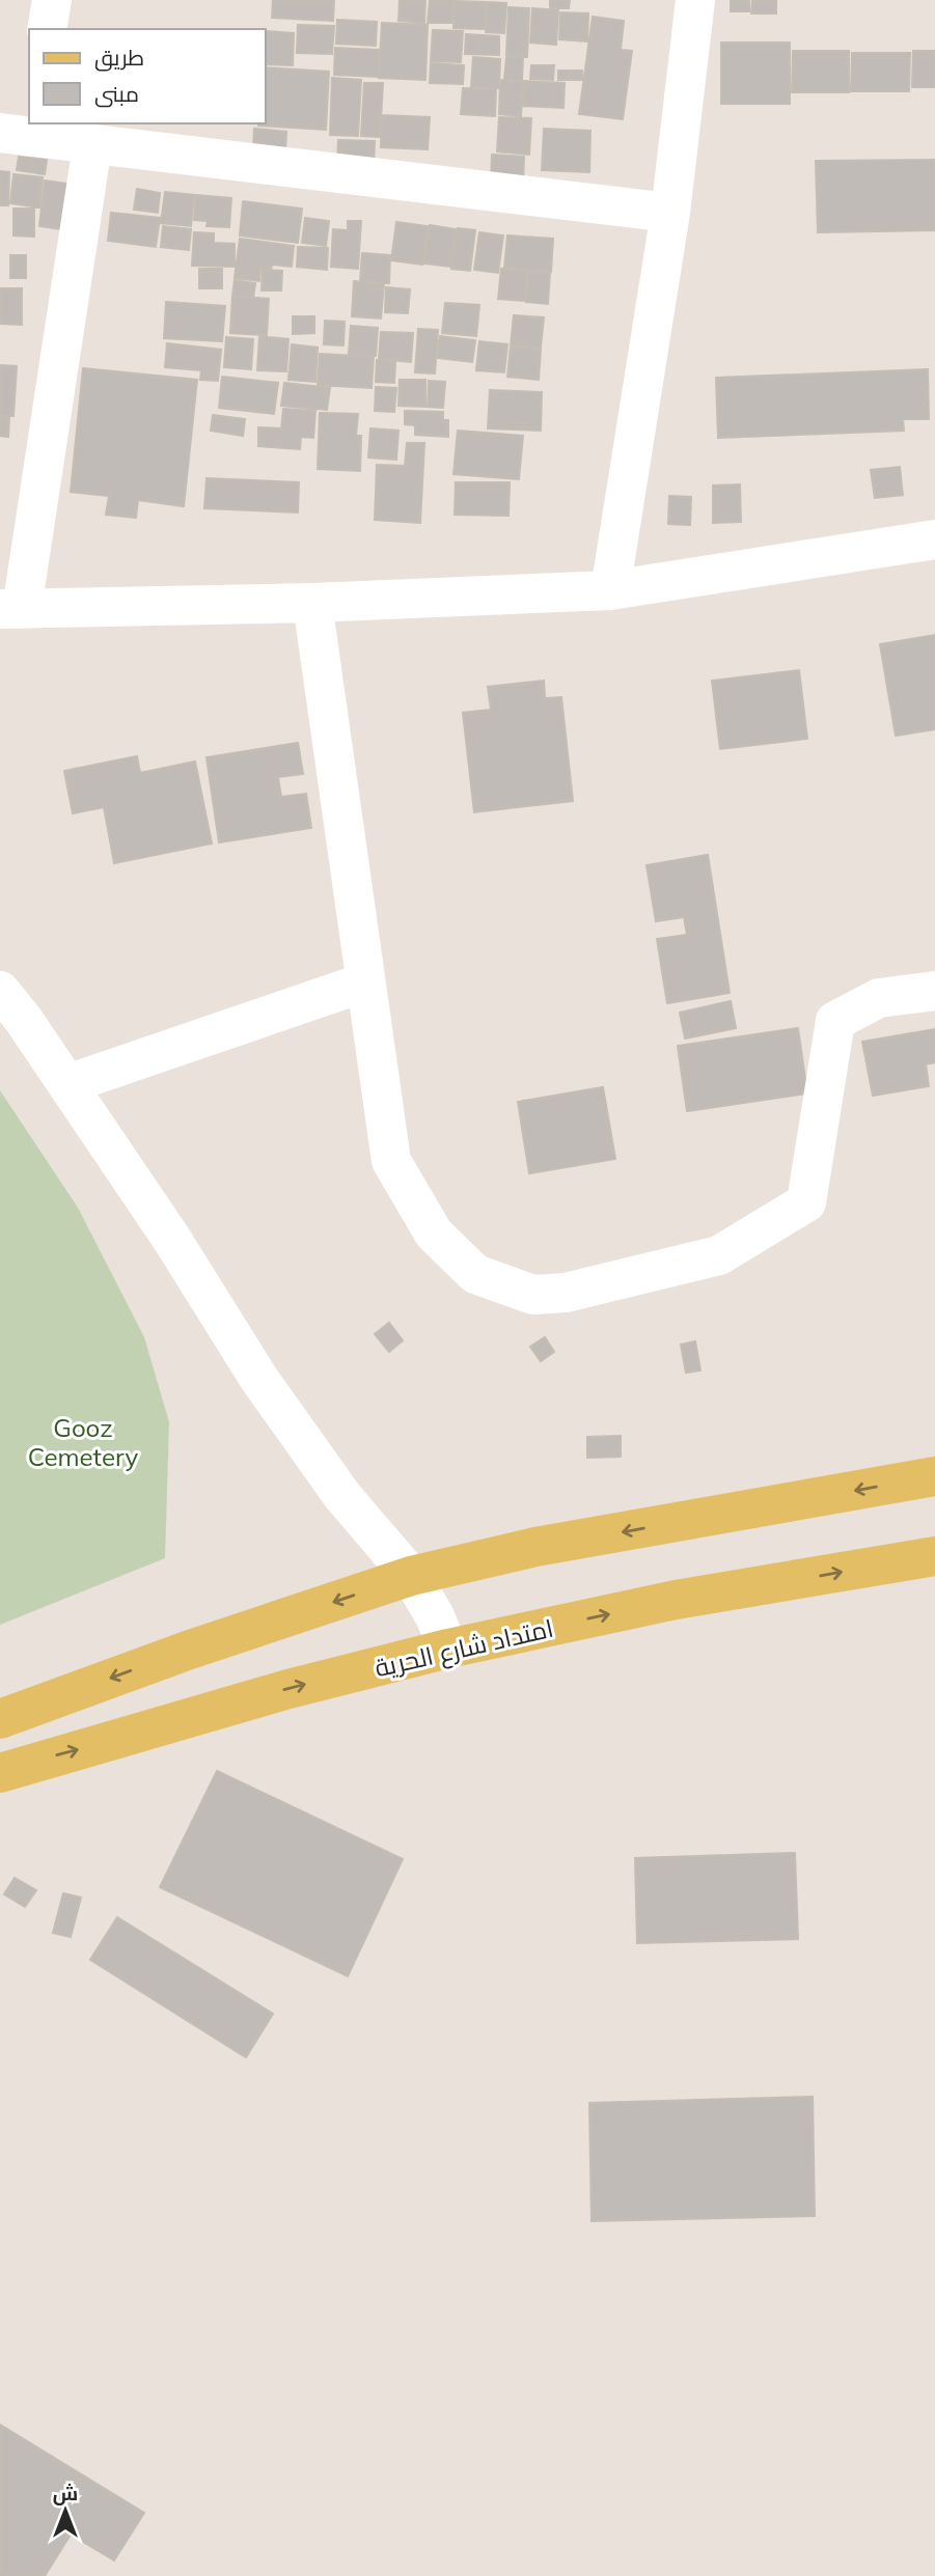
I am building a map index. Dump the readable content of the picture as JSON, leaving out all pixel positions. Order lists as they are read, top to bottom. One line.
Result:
{"streets":{"main road":["امتداد شارع الحرية"]},"parks":["Gooz Cemetery"],"legend":["طريق","مبنى"],"north":"top"}
